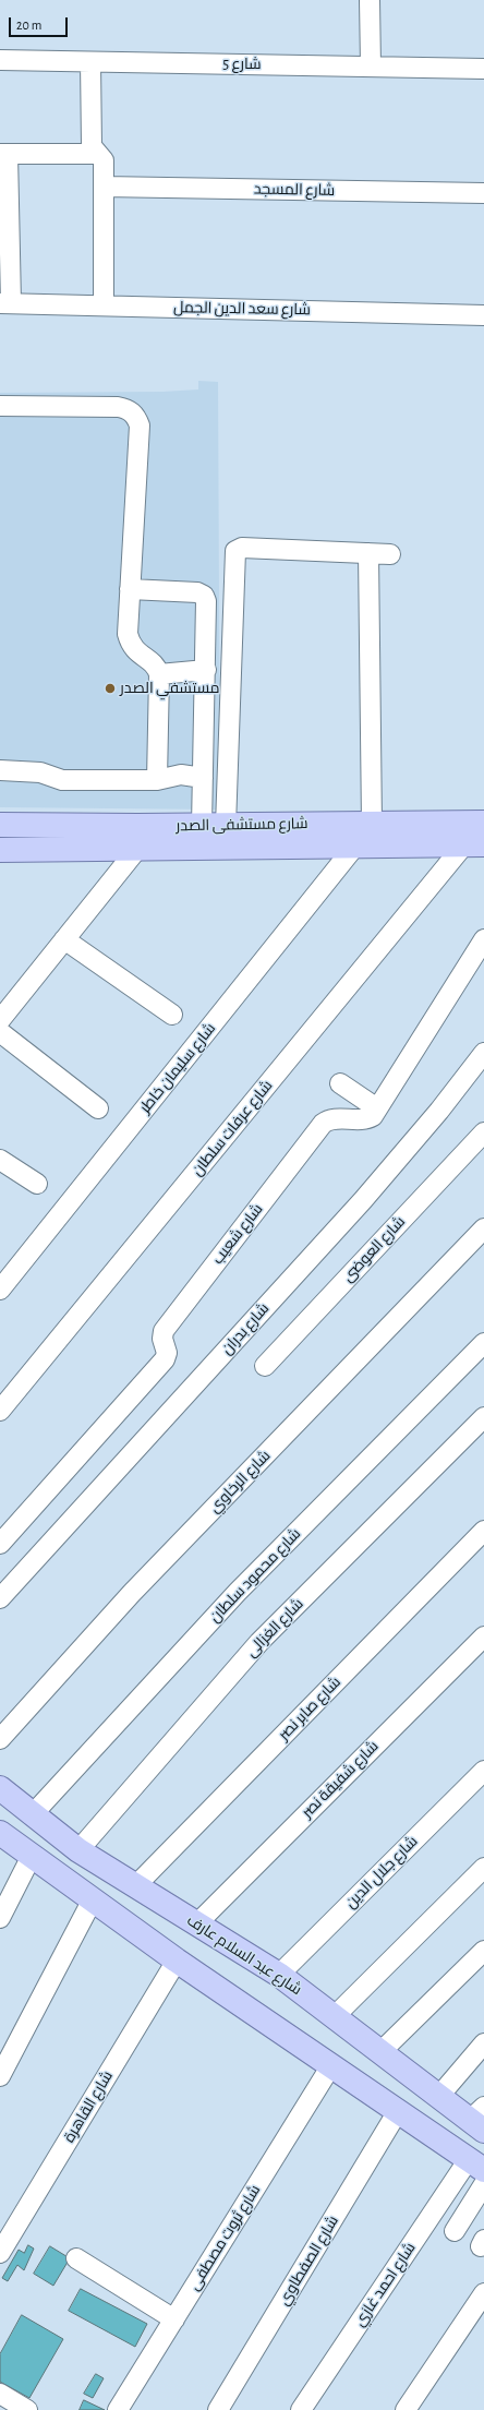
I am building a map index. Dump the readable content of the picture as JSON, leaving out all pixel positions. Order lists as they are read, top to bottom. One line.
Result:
{"streets":{"main road":["شارع مستشفى الصدر","شارع عبد السلام عارف"],"street":["شارع 5","شارع المسجد","شارع سعد الدين الجمل","شارع سليمان خاطر","شارع عرفات سلطان","شارع شعيب","شارع العوضى","شارع بدران","شارع الرخاوي","شارع محمود سلطان","شارع الغزالى","شارع صابر نصر","شارع شفيقة نصر","شارع جلال الدين","شارع القاهرة","شارع ثروت مصطفى","شارع الصفطاوي","شارع احمد غازي"]},"crossings":[["شارع مستشفى الصدر","شارع سليمان خاطر"],["شارع مستشفى الصدر","شارع عرفات سلطان"],["شارع محمود سلطان","شارع عبد السلام عارف"],["شارع الغزالى","شارع عبد السلام عارف"],["شارع صابر نصر","شارع عبد السلام عارف"],["شارع شفيقة نصر","شارع عبد السلام عارف"],["شارع جلال الدين","شارع عبد السلام عارف"]],"places":["مستشفي الصدر"],"scale_bar":"20 m"}
